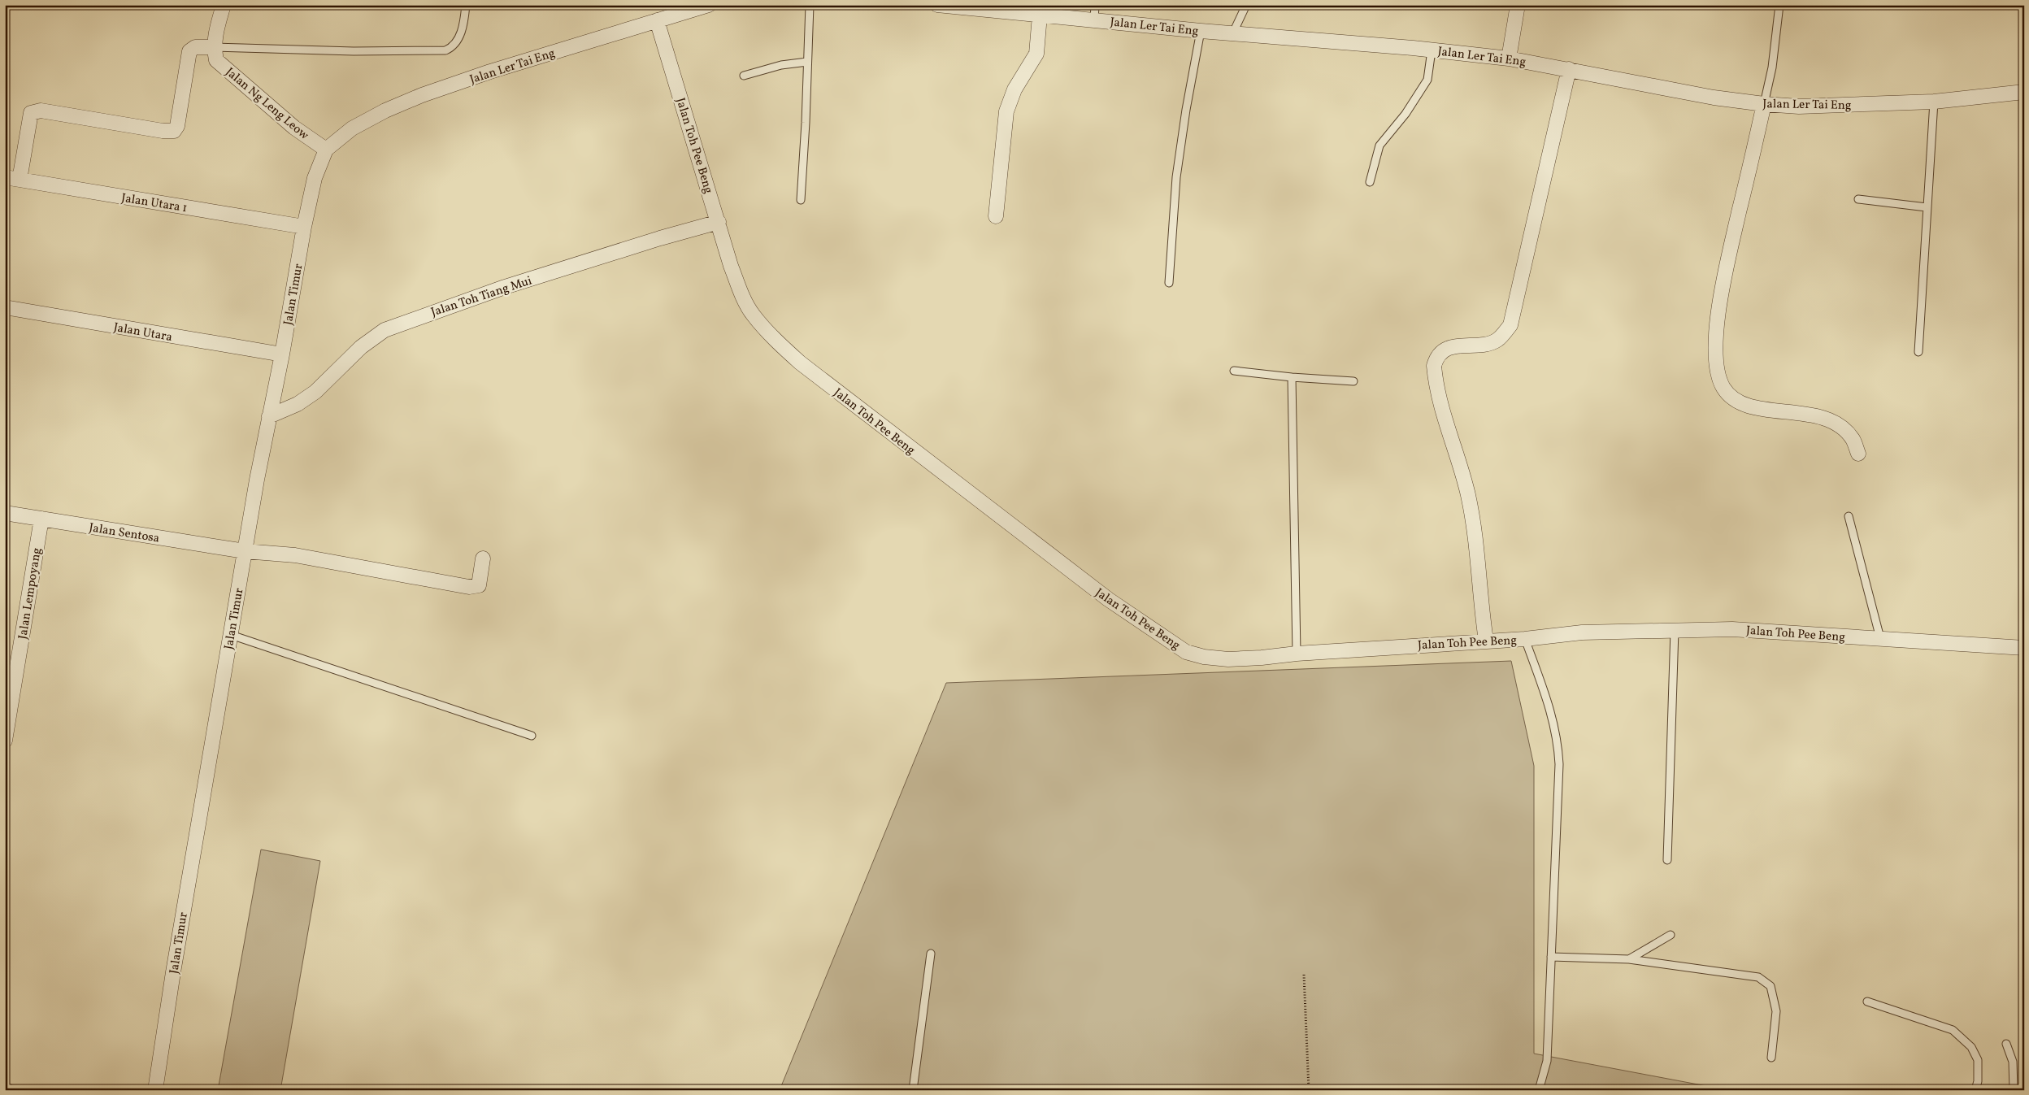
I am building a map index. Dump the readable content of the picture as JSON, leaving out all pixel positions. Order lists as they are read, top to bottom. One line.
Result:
{"streets":{"street":["Jalan Ler Tai Eng","Jalan Ng Leng Leow","Jalan Toh Pee Beng","Jalan Utara 1","Jalan Timur","Jalan Toh Tiang Mui","Jalan Utara","Jalan Sentosa","Jalan Lempoyang"]},"crossings":[["Jalan Ler Tai Eng","Jalan Ng Leng Leow"],["Jalan Ler Tai Eng","Jalan Toh Pee Beng"],["Jalan Ler Tai Eng","Jalan Timur"],["Jalan Ng Leng Leow","Jalan Timur"],["Jalan Toh Pee Beng","Jalan Toh Tiang Mui"],["Jalan Utara 1","Jalan Timur"],["Jalan Timur","Jalan Toh Tiang Mui"],["Jalan Timur","Jalan Utara"],["Jalan Timur","Jalan Sentosa"],["Jalan Sentosa","Jalan Lempoyang"]]}
